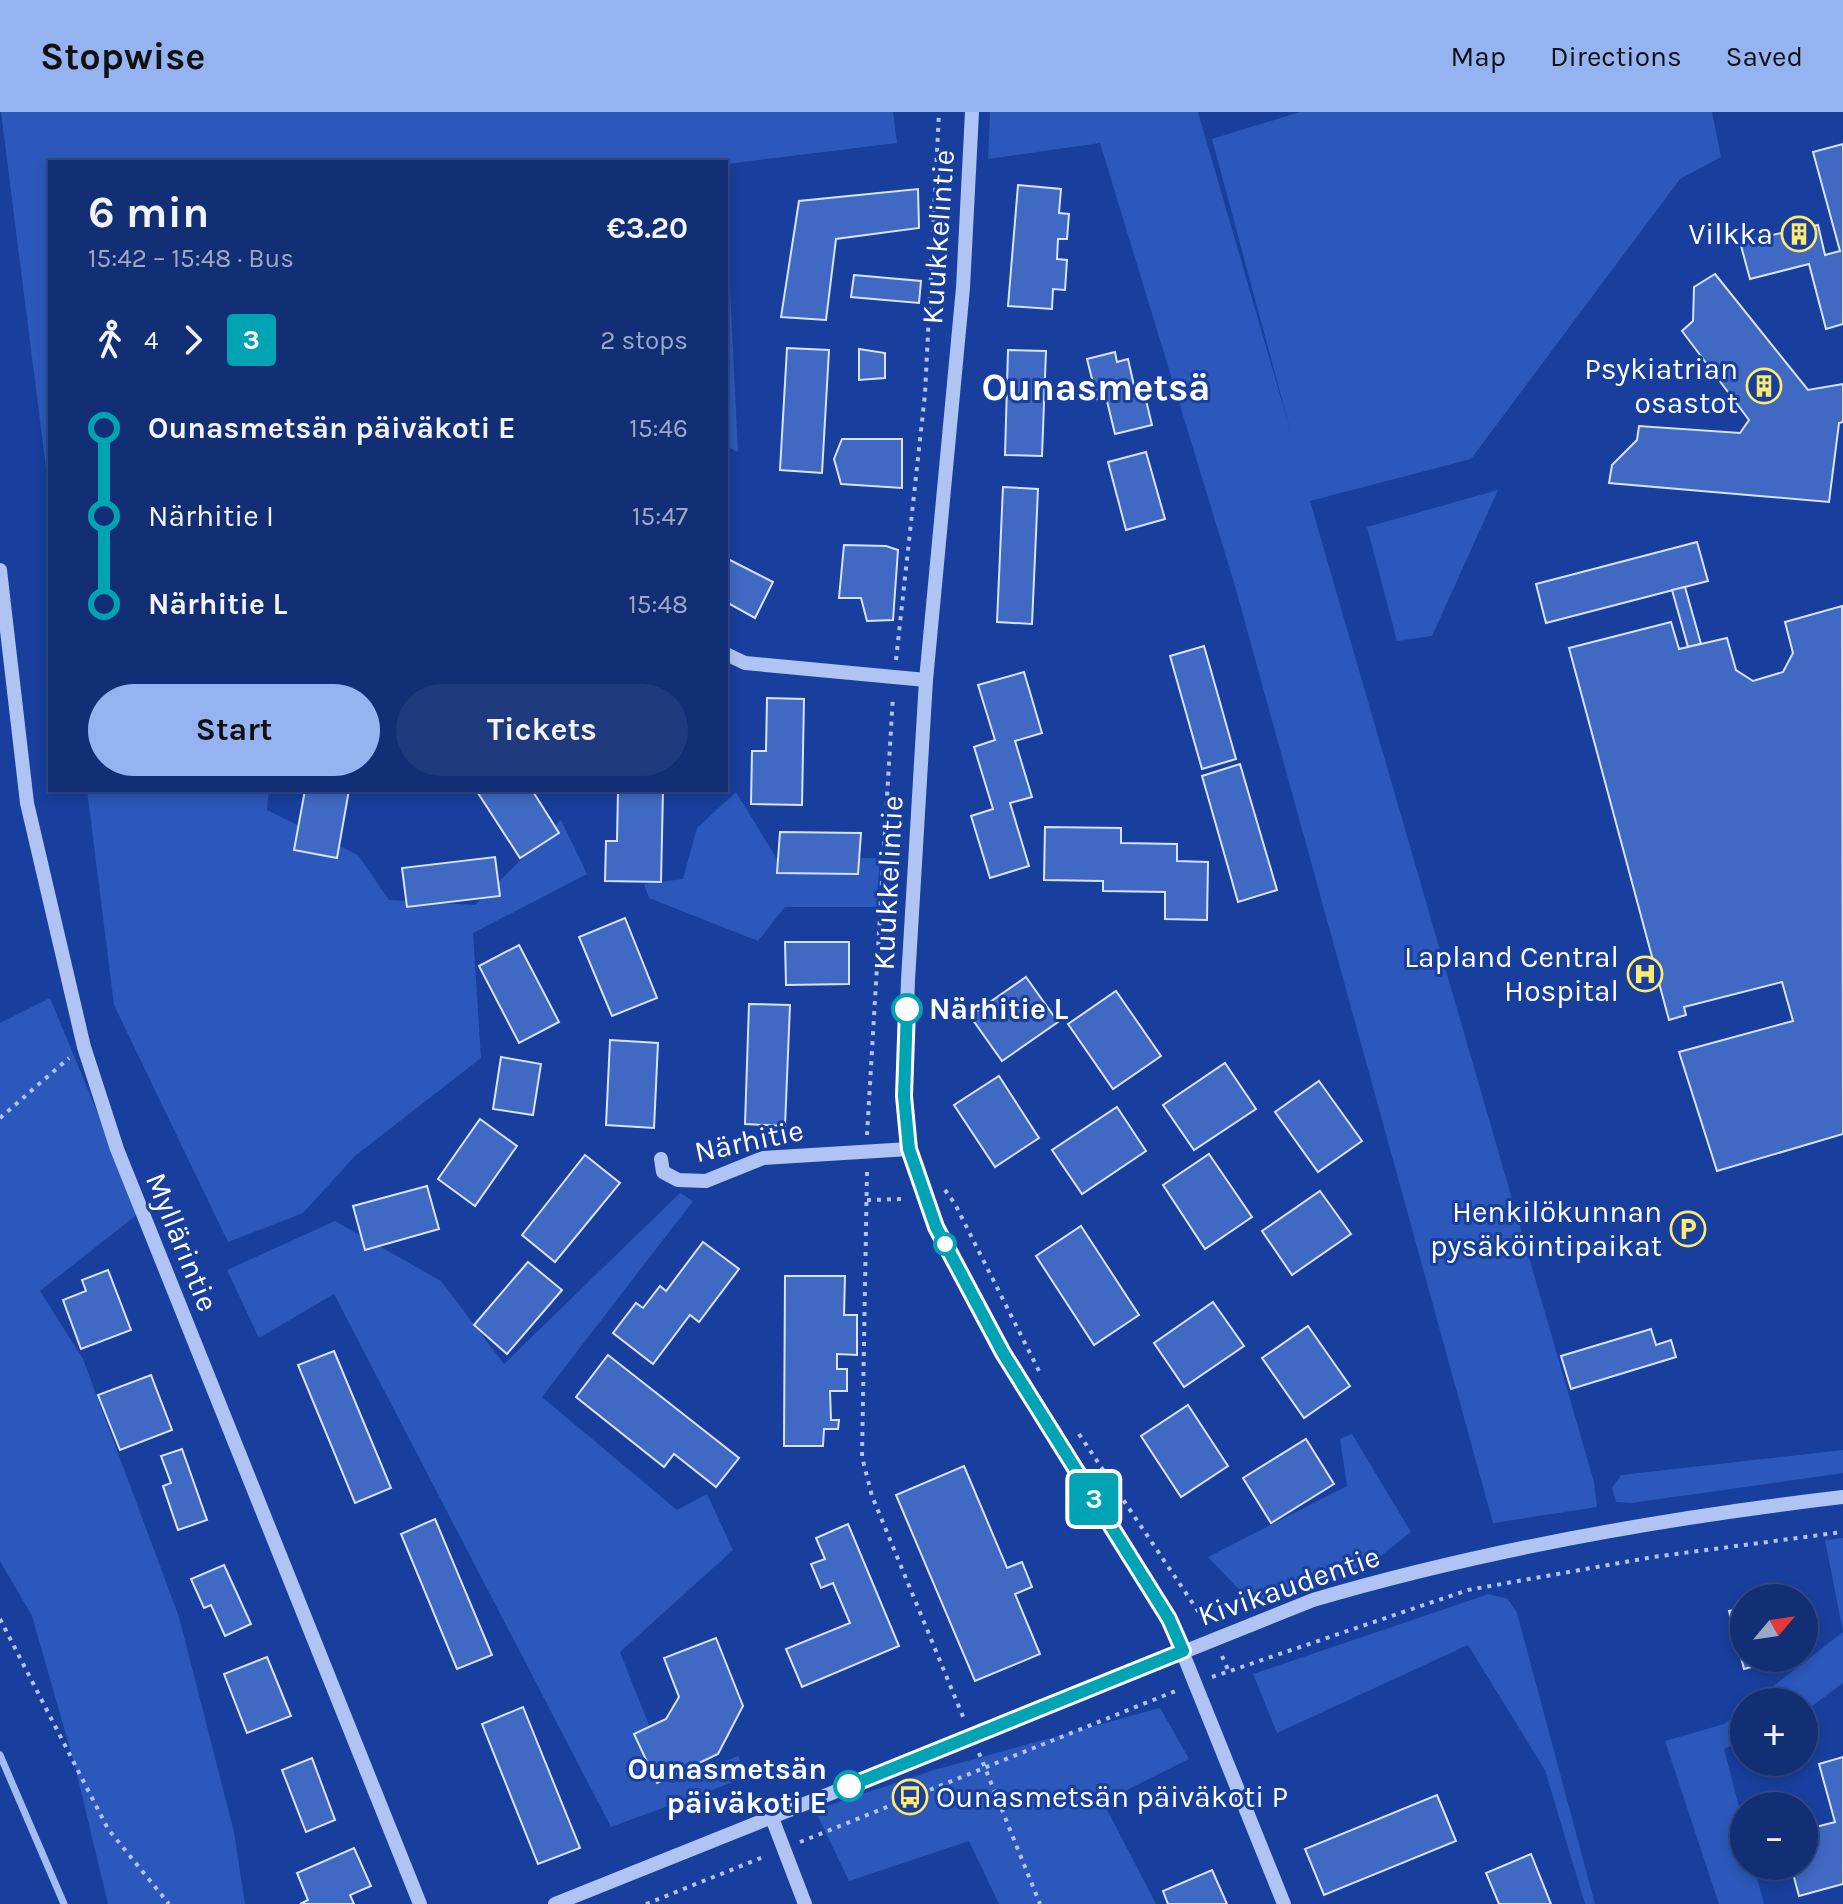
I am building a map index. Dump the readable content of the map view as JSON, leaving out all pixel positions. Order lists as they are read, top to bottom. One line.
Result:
{"streets":{"street":["Kuukkelintie","Närhitie","Myllärintie","Kivikaudentie"]},"crossings":[["Kuukkelintie","Närhitie"],["Kuukkelintie","Kivikaudentie"]],"districts":["Ounasmetsä"],"places":{"building":["Vilkka","Psykiatrian osastot"],"hospital":["Lapland Central Hospital"],"other":["Närhitie L","Ounasmetsän päiväkoti E"],"parking":["Henkilökunnan pysäköintipaikat"],"bus stop":["Ounasmetsän päiväkoti P"]},"lines":["bus line 3"],"north":"top right","page":{"header":"Stopwise","nav":["Map","Directions","Saved"],"on_map":"3","heading":["6 min","15:42 – 15:48 · Bus","€3.20"],"legs":["4","3","2 stops"],"list":[{"name":"Ounasmetsän päiväkoti E","value":"15:46"},{"name":"Närhitie I","value":"15:47"},{"name":"Närhitie L","value":"15:48"}],"buttons":["Start","Tickets"],"map_buttons":["+","−"]}}
